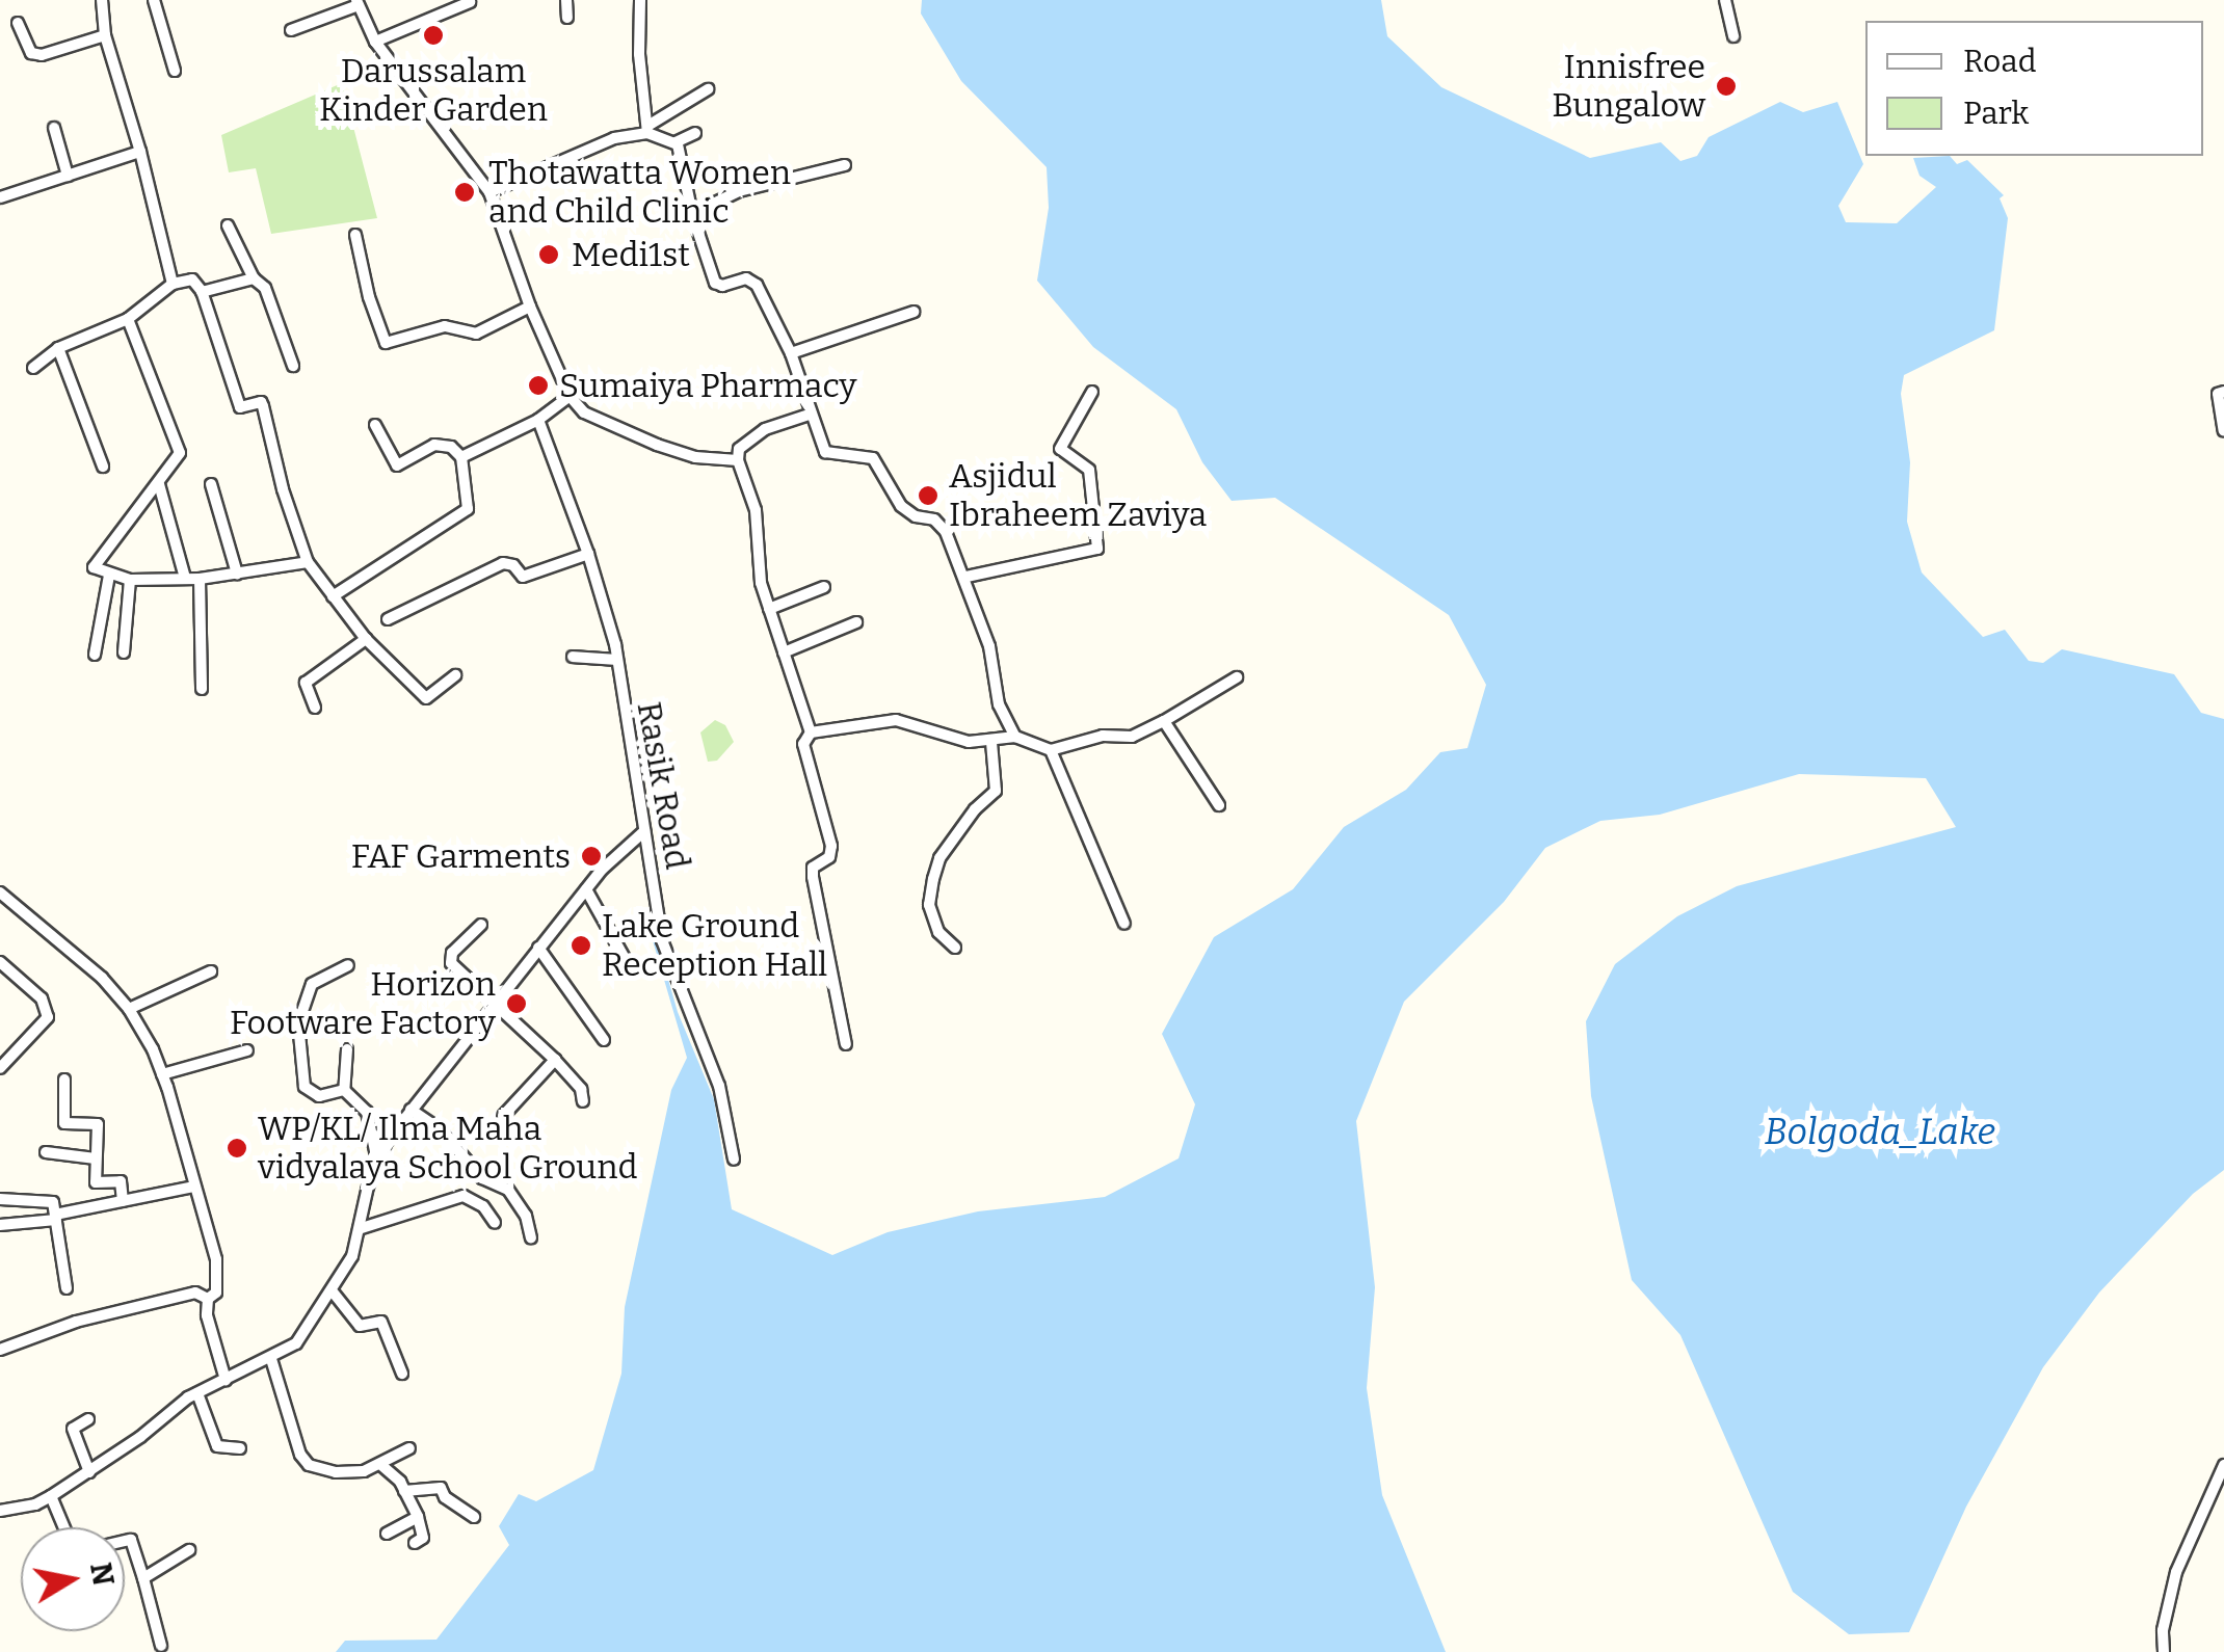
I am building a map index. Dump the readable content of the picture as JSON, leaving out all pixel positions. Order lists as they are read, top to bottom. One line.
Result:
{"streets":{"street":["Rasik Road"]},"water":["Bolgoda_Lake"],"places":["Darussalam Kinder Garden","Innisfree Bungalow","Thotawatta Women and Child Clinic","Medi1st","Sumaiya Pharmacy","Asjidul Ibraheem Zaviya","FAF Garments","Lake Ground Reception Hall","Horizon Footware Factory","WP/KL/ Ilma Maha vidyalaya School Ground"],"legend":["Road","Park"],"north":"right"}
